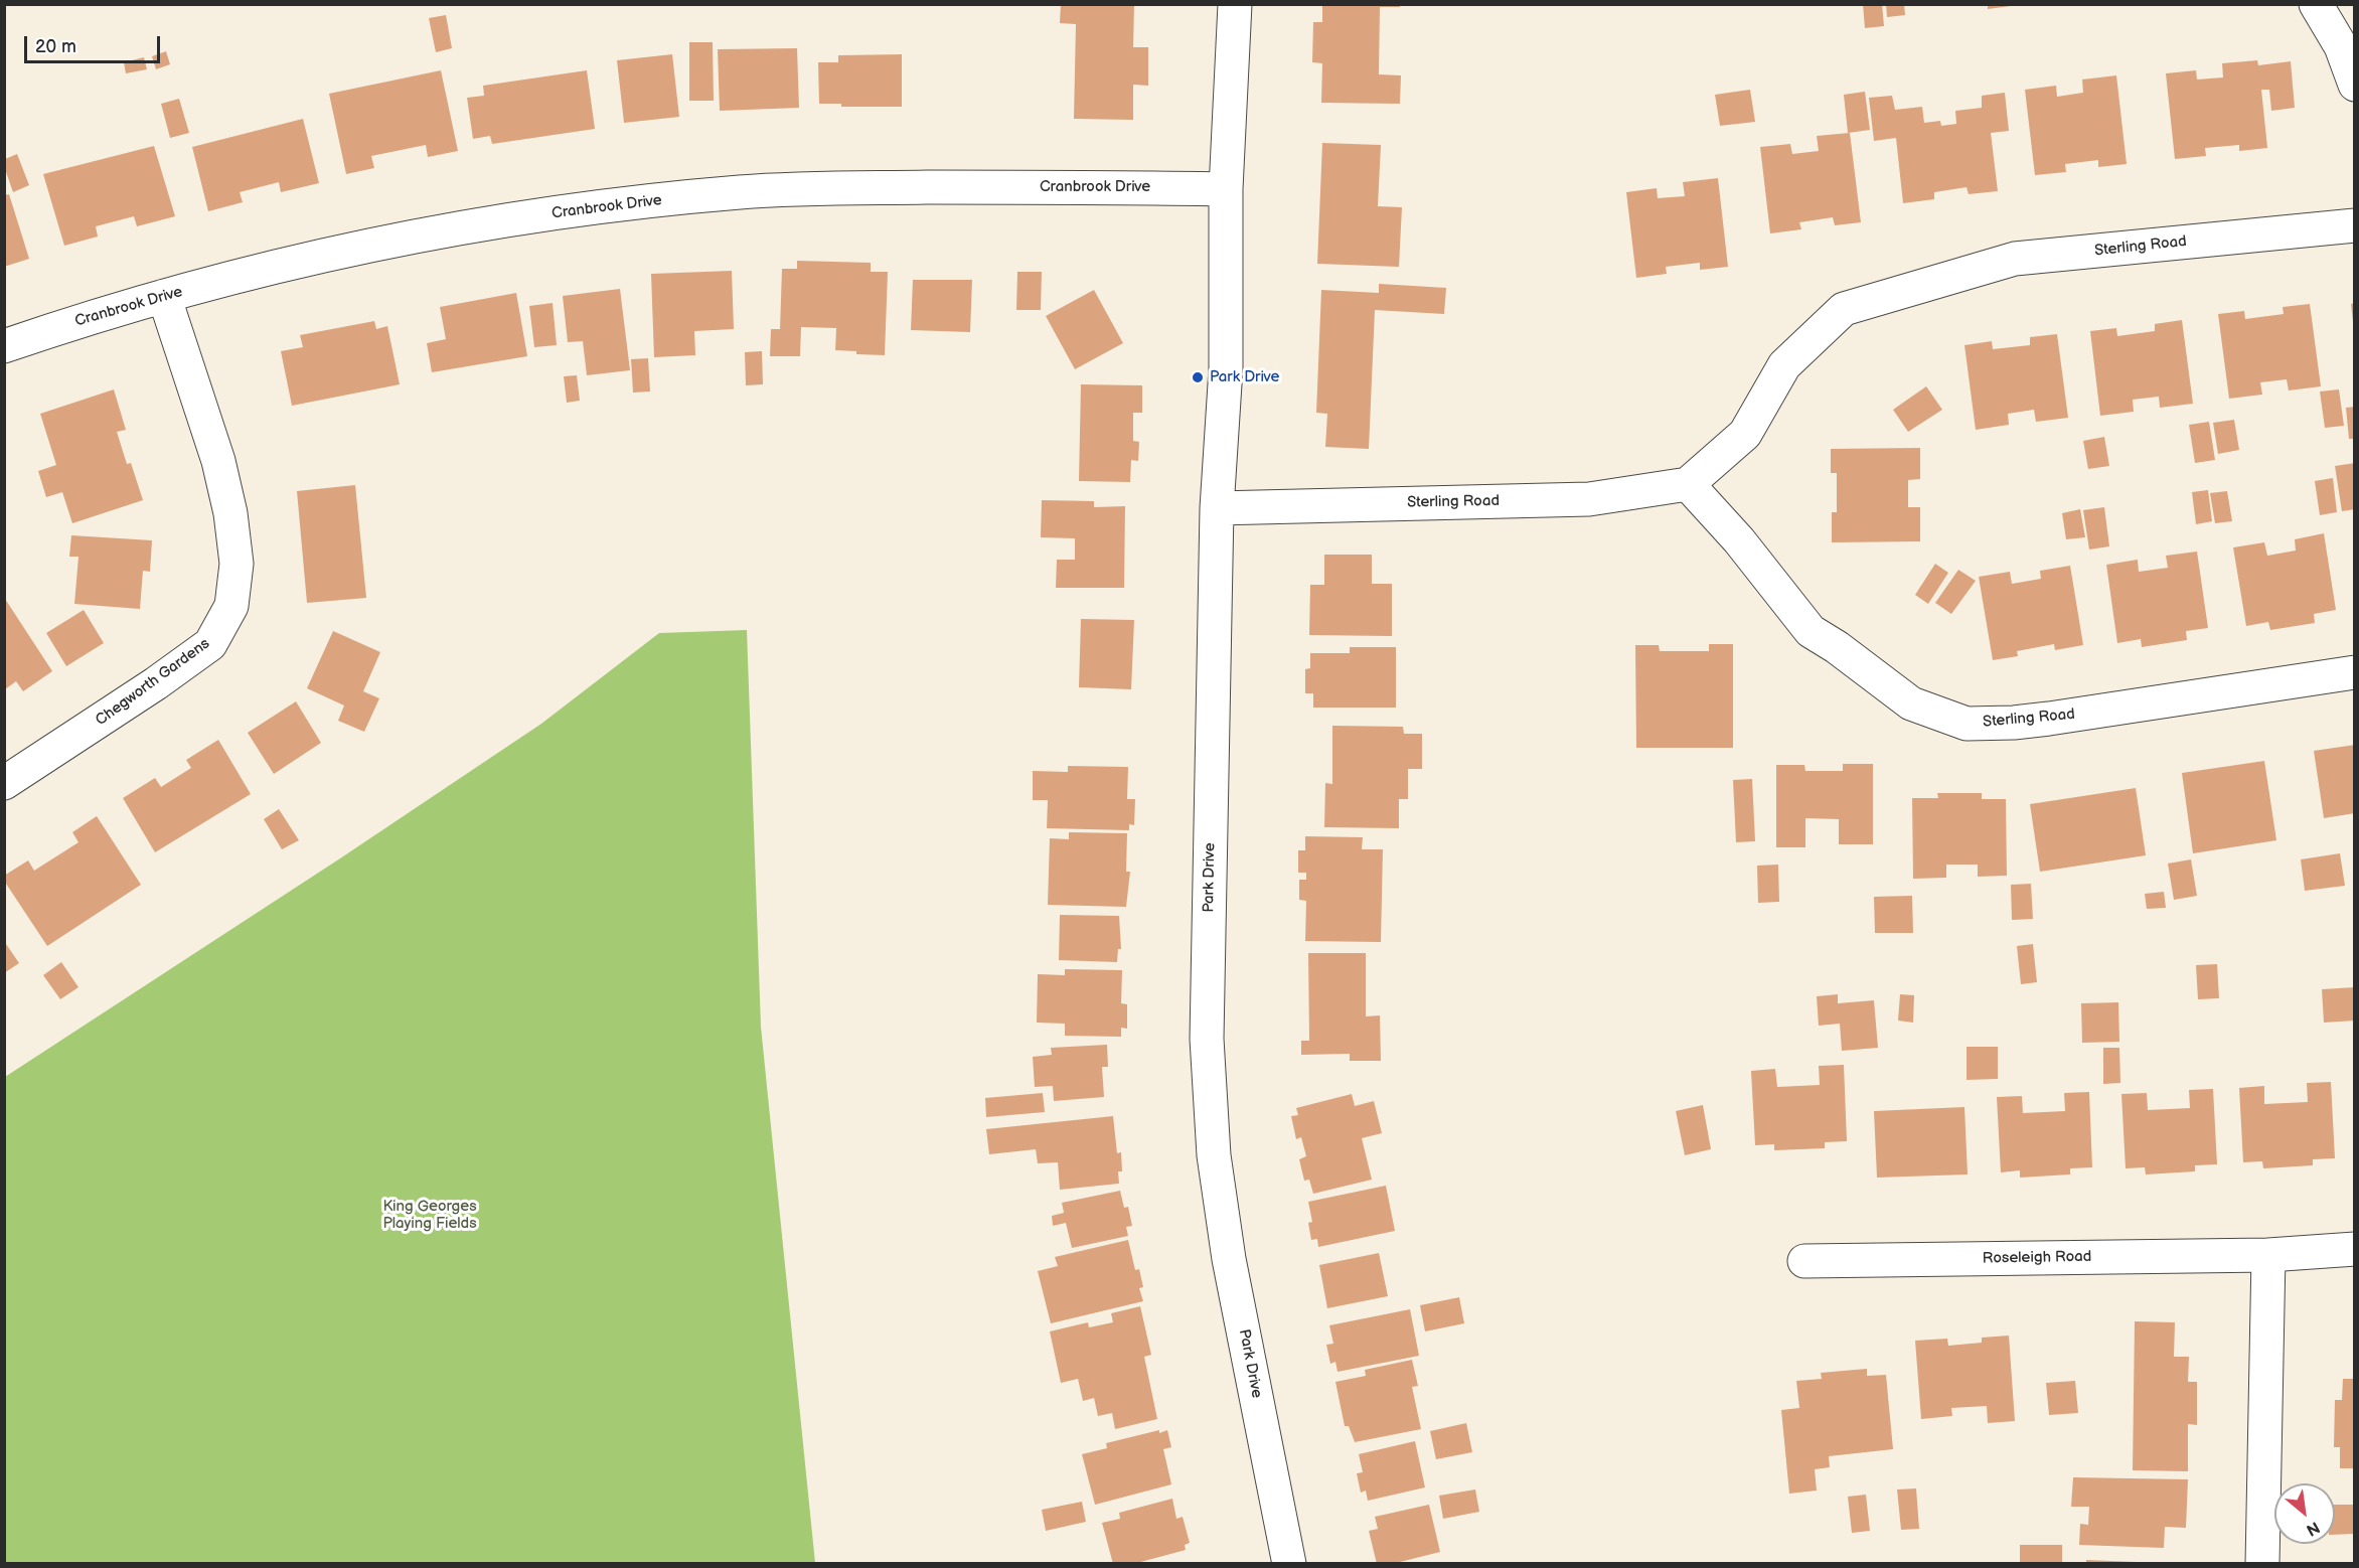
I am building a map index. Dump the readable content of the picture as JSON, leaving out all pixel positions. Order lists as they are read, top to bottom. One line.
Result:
{"streets":{"street":["Cranbrook Drive","Sterling Road","Chegworth Gardens","Park Drive","Roseleigh Road"]},"crossings":[["Cranbrook Drive","Chegworth Gardens"],["Cranbrook Drive","Park Drive"],["Sterling Road","Park Drive"]],"parks":["King Georges Playing Fields"],"places":["Park Drive"],"scale_bar":"20 m","north":"bottom right"}
